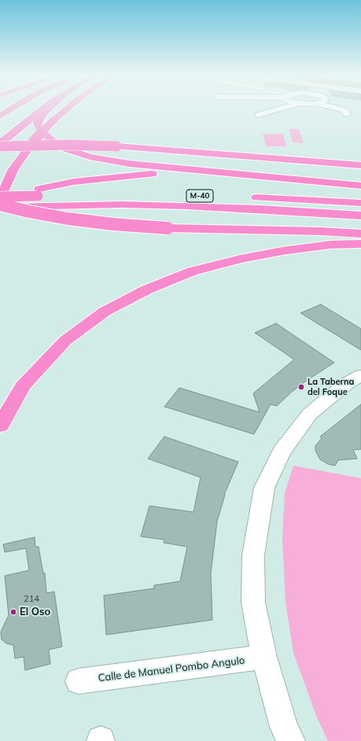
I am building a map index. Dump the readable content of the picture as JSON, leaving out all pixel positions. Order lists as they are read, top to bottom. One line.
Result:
{"streets":{"highway":["M-40"],"street":["Calle de Manuel Pombo Angulo"]},"places":["La Taberna del Foque","El Oso"],"house_numbers":["214"]}
